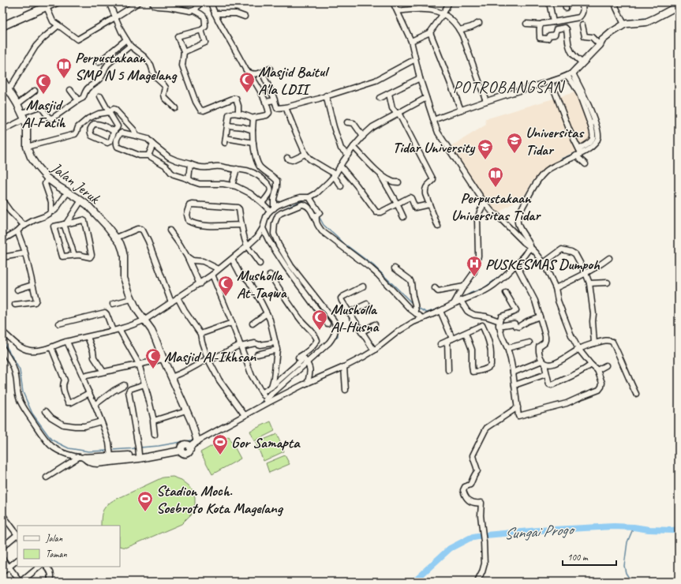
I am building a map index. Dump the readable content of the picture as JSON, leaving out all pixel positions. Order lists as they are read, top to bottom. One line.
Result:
{"streets":{"main road":["Jalan Jeruk"]},"districts":["POTROBANGSAN"],"water":["Sungai Progo"],"places":{"library":["Perpustakaan SMP N 5 Magelang","Perpustakaan Universitas Tidar"],"mosque":["Masjid Baitul A'la LDII","Masjid Al-Fatih","Musholla At-Taqwa","Musholla Al-Husna","Masjid Al-Ikhsan"],"school or university":["Universitas Tidar","Tidar University"],"hospital":["PUSKESMAS Dumpoh"],"sports":["Gor Samapta","Stadion Moch. Soebroto Kota Magelang"]},"legend":["Jalan","Taman"],"scale_bar":"100 m"}
